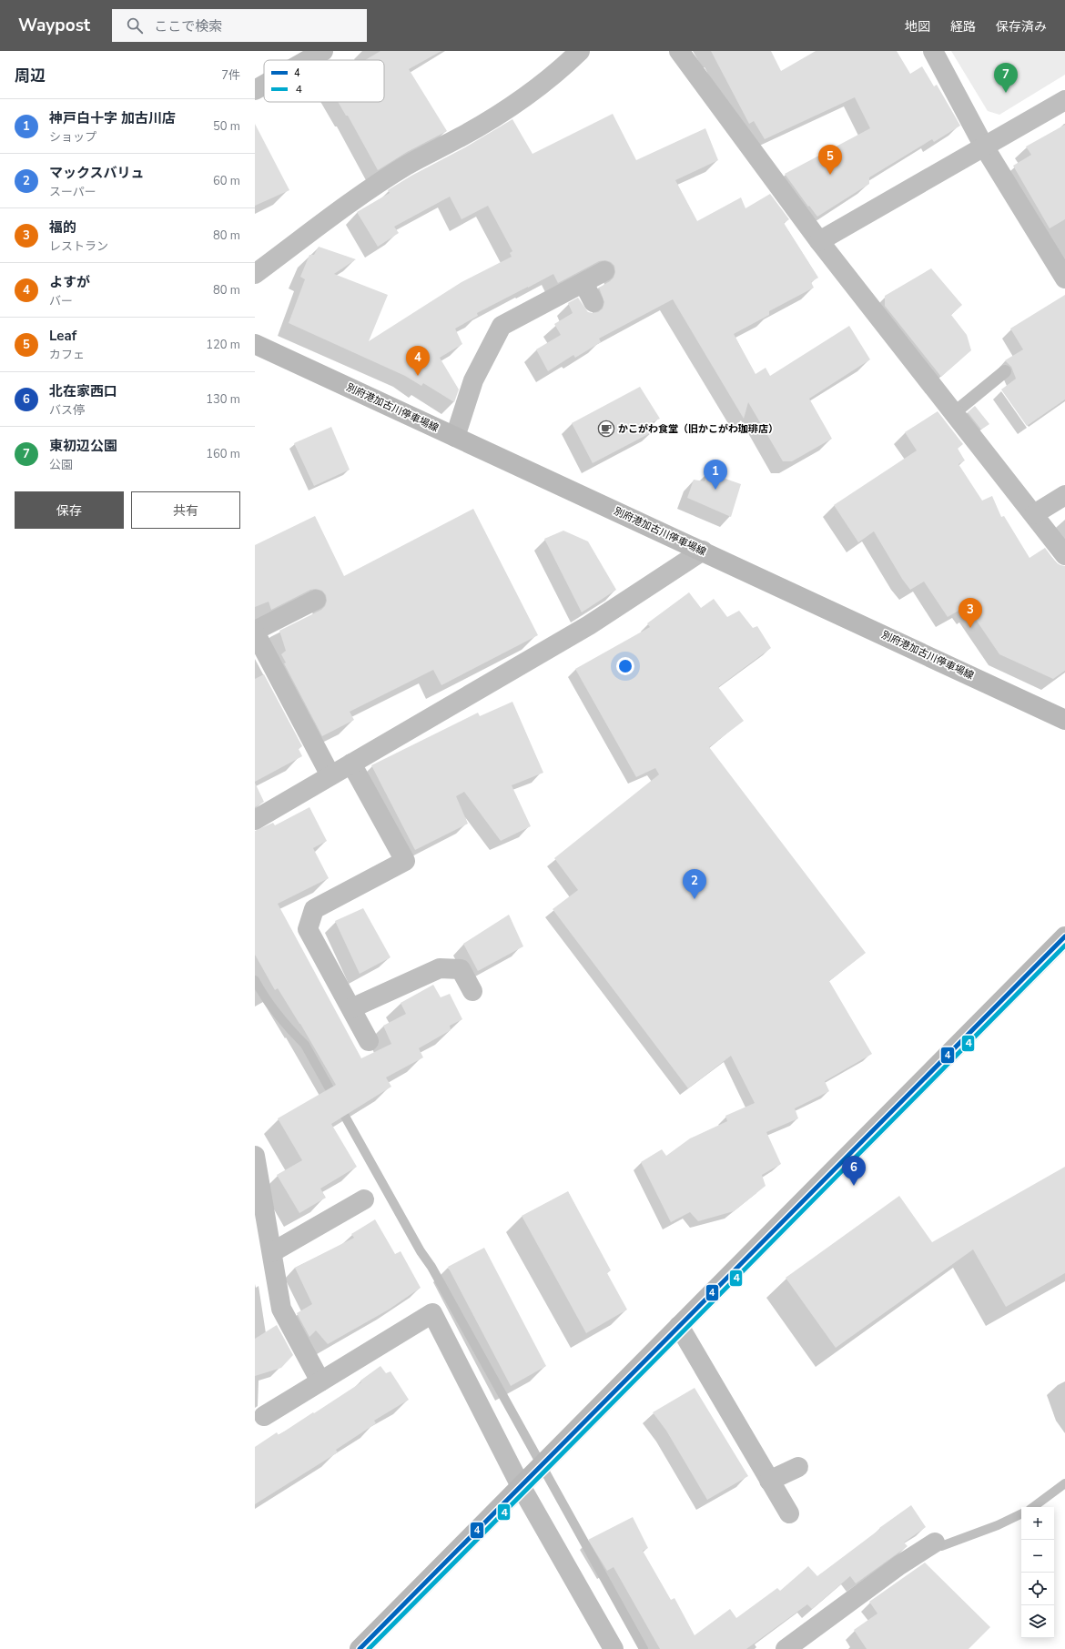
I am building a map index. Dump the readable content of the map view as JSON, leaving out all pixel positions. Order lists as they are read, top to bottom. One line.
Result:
{"streets":{"street":["別府港加古川停車場線"]},"places":{"cafe":["かこがわ食堂（旧かこがわ珈琲店）"]},"lines":["transit line 4","transit line ４"],"legend":["4","４"],"page":{"header":"Waypost","search":"ここで検索","nav":["地図","経路","保存済み"],"heading":["周辺","7件"],"pins":["7","5","4","1","3","2","6"],"list":[{"mark":"1","name":"神戸白十字 加古川店","note":"ショップ","value":"50 m"},{"mark":"2","name":"マックスバリュ","note":"スーパー","value":"60 m"},{"mark":"3","name":"福的","note":"レストラン","value":"80 m"},{"mark":"4","name":"よすが","note":"バー","value":"80 m"},{"mark":"5","name":"Leaf","note":"カフェ","value":"120 m"},{"mark":"6","name":"北在家西口","note":"バス停","value":"130 m"},{"mark":"7","name":"東初辺公園","note":"公園","value":"160 m"}],"buttons":["保存","共有"],"map_buttons":["+","−"]}}
